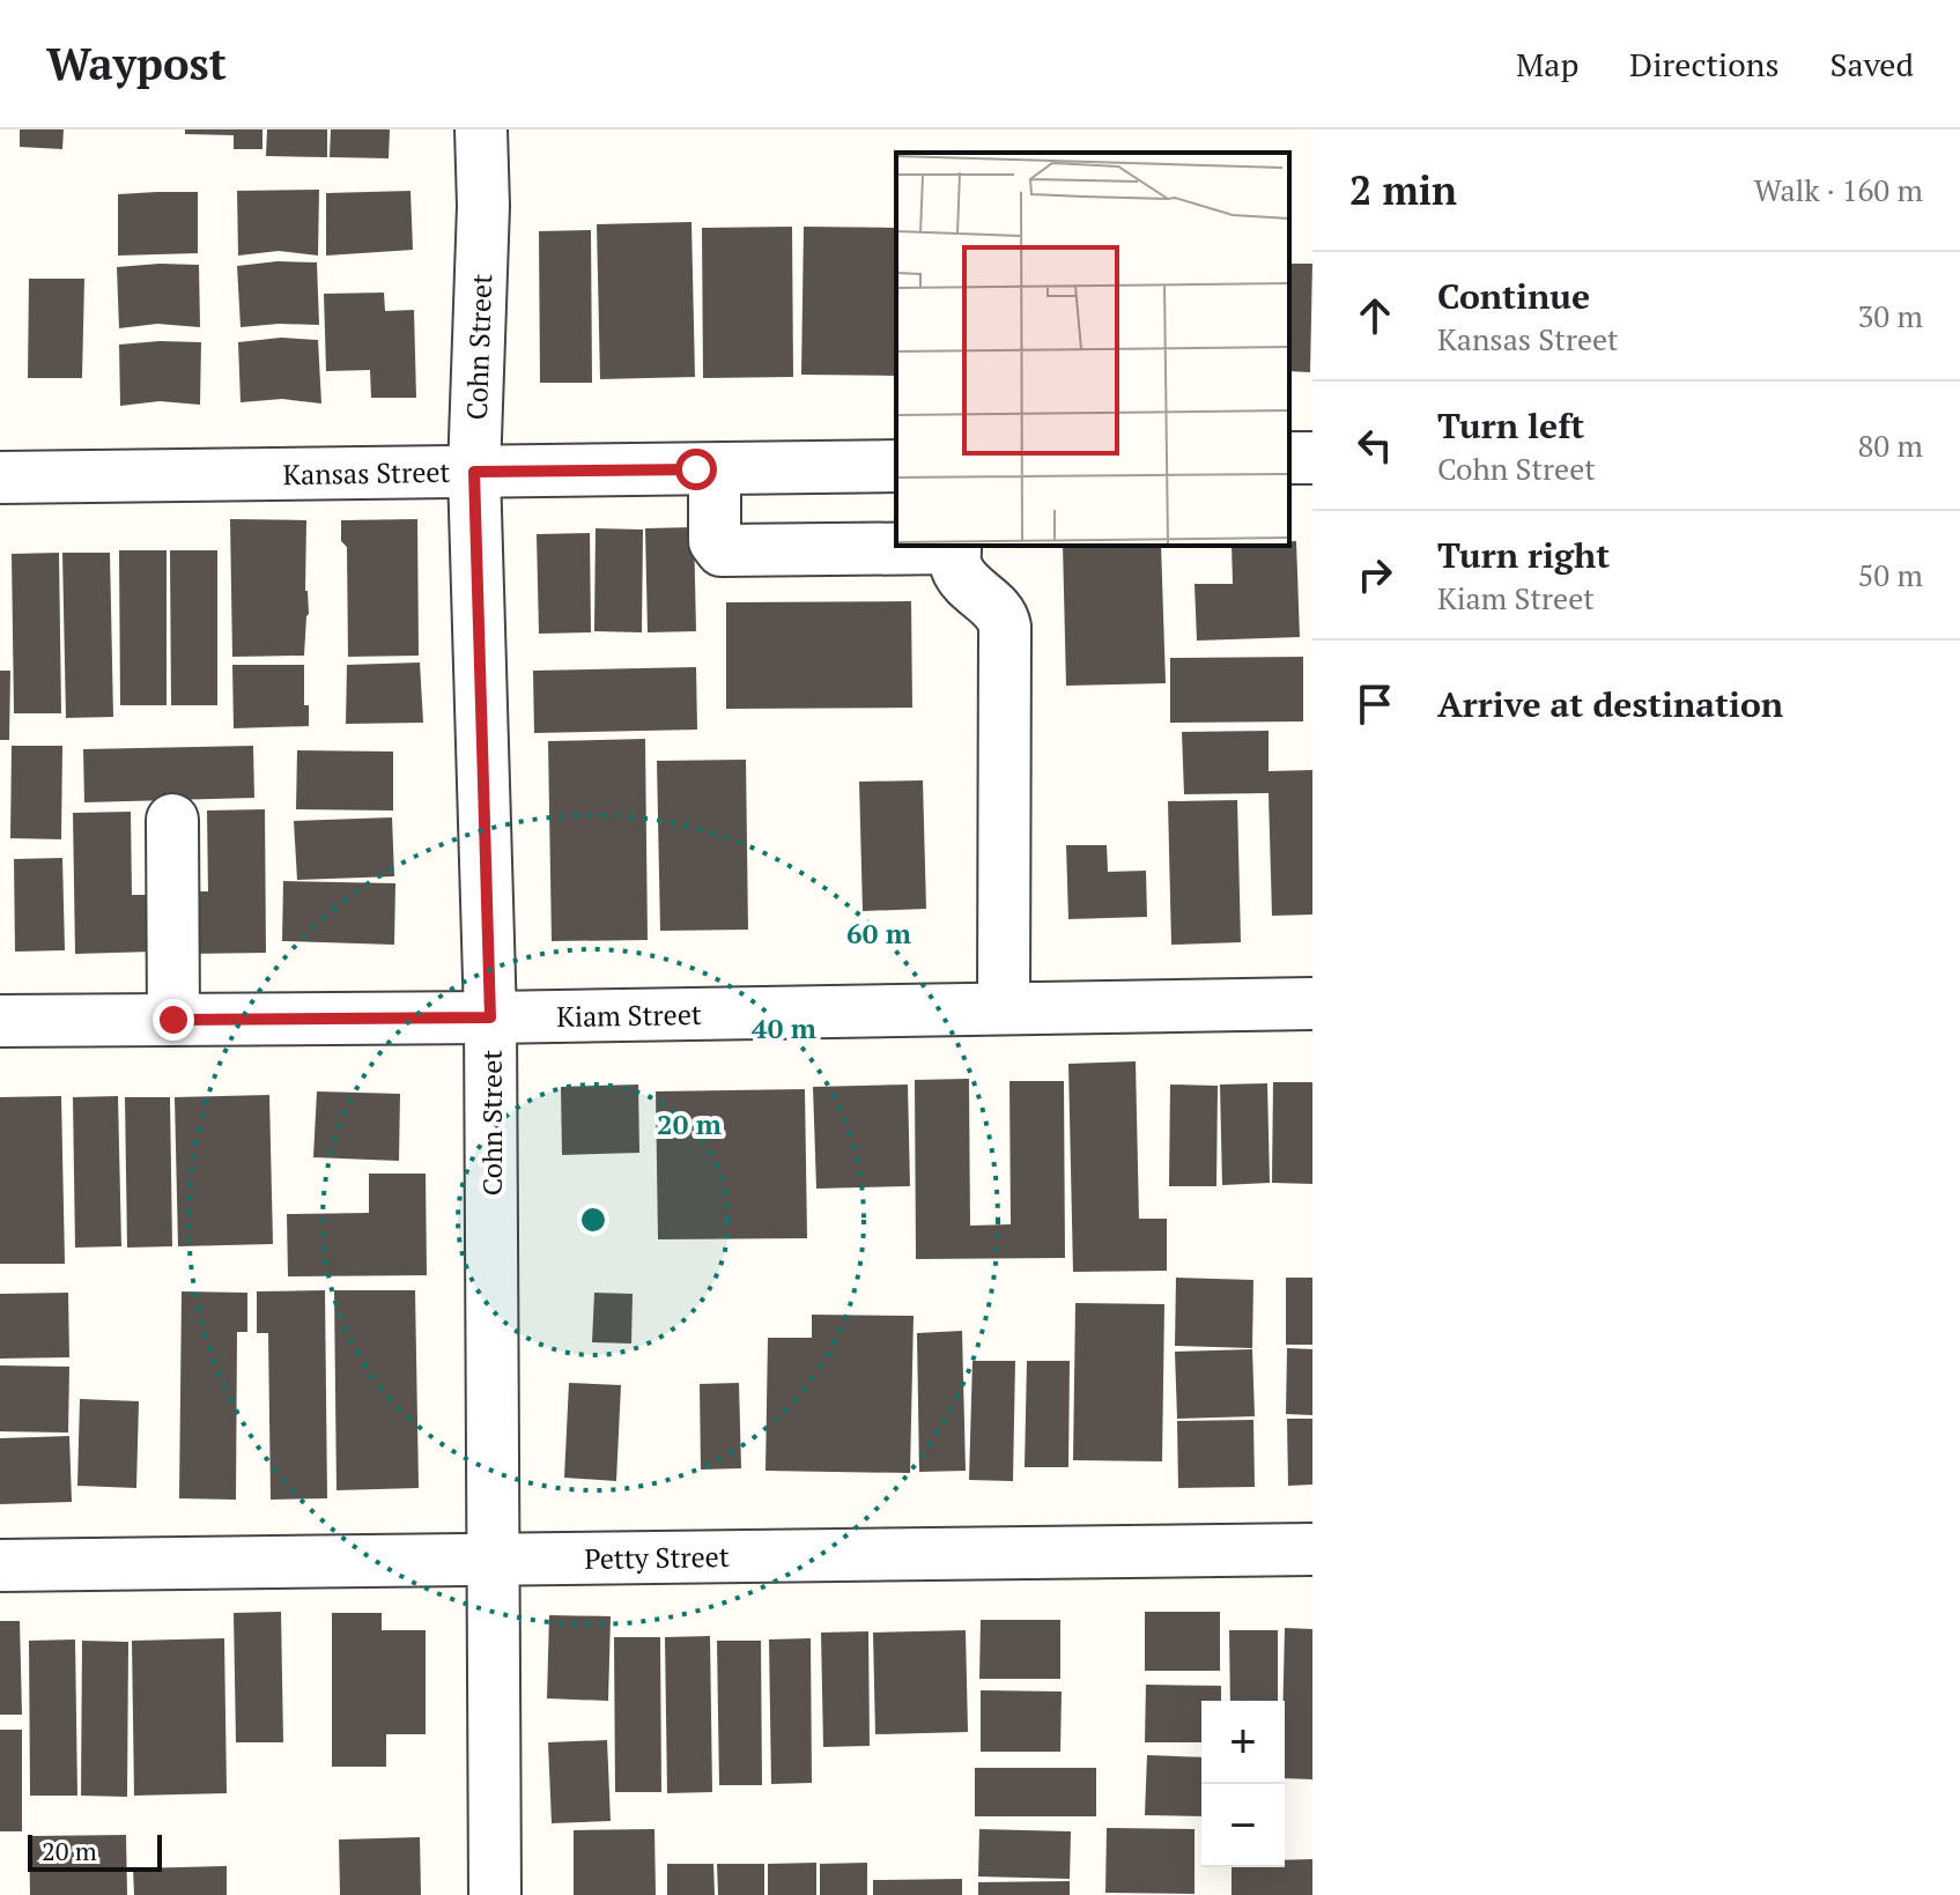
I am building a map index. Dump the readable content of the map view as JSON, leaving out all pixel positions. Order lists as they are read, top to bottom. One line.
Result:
{"streets":{"street":["Cohn Street","Kansas Street","Kiam Street","Petty Street"]},"crossings":[["Cohn Street","Kansas Street"],["Cohn Street","Kiam Street"],["Cohn Street","Petty Street"]],"scale_bar":"20 m","page":{"header":"Waypost","nav":["Map","Directions","Saved"],"heading":["2 min","Walk · 160 m"],"list":[["Continue","Kansas Street","30 m"],["Turn left","Cohn Street","80 m"],["Turn right","Kiam Street","50 m"],"Arrive at destination"],"map_buttons":["+","−"],"scale":"20 m"},"rings":["60 m","40 m","20 m"]}
